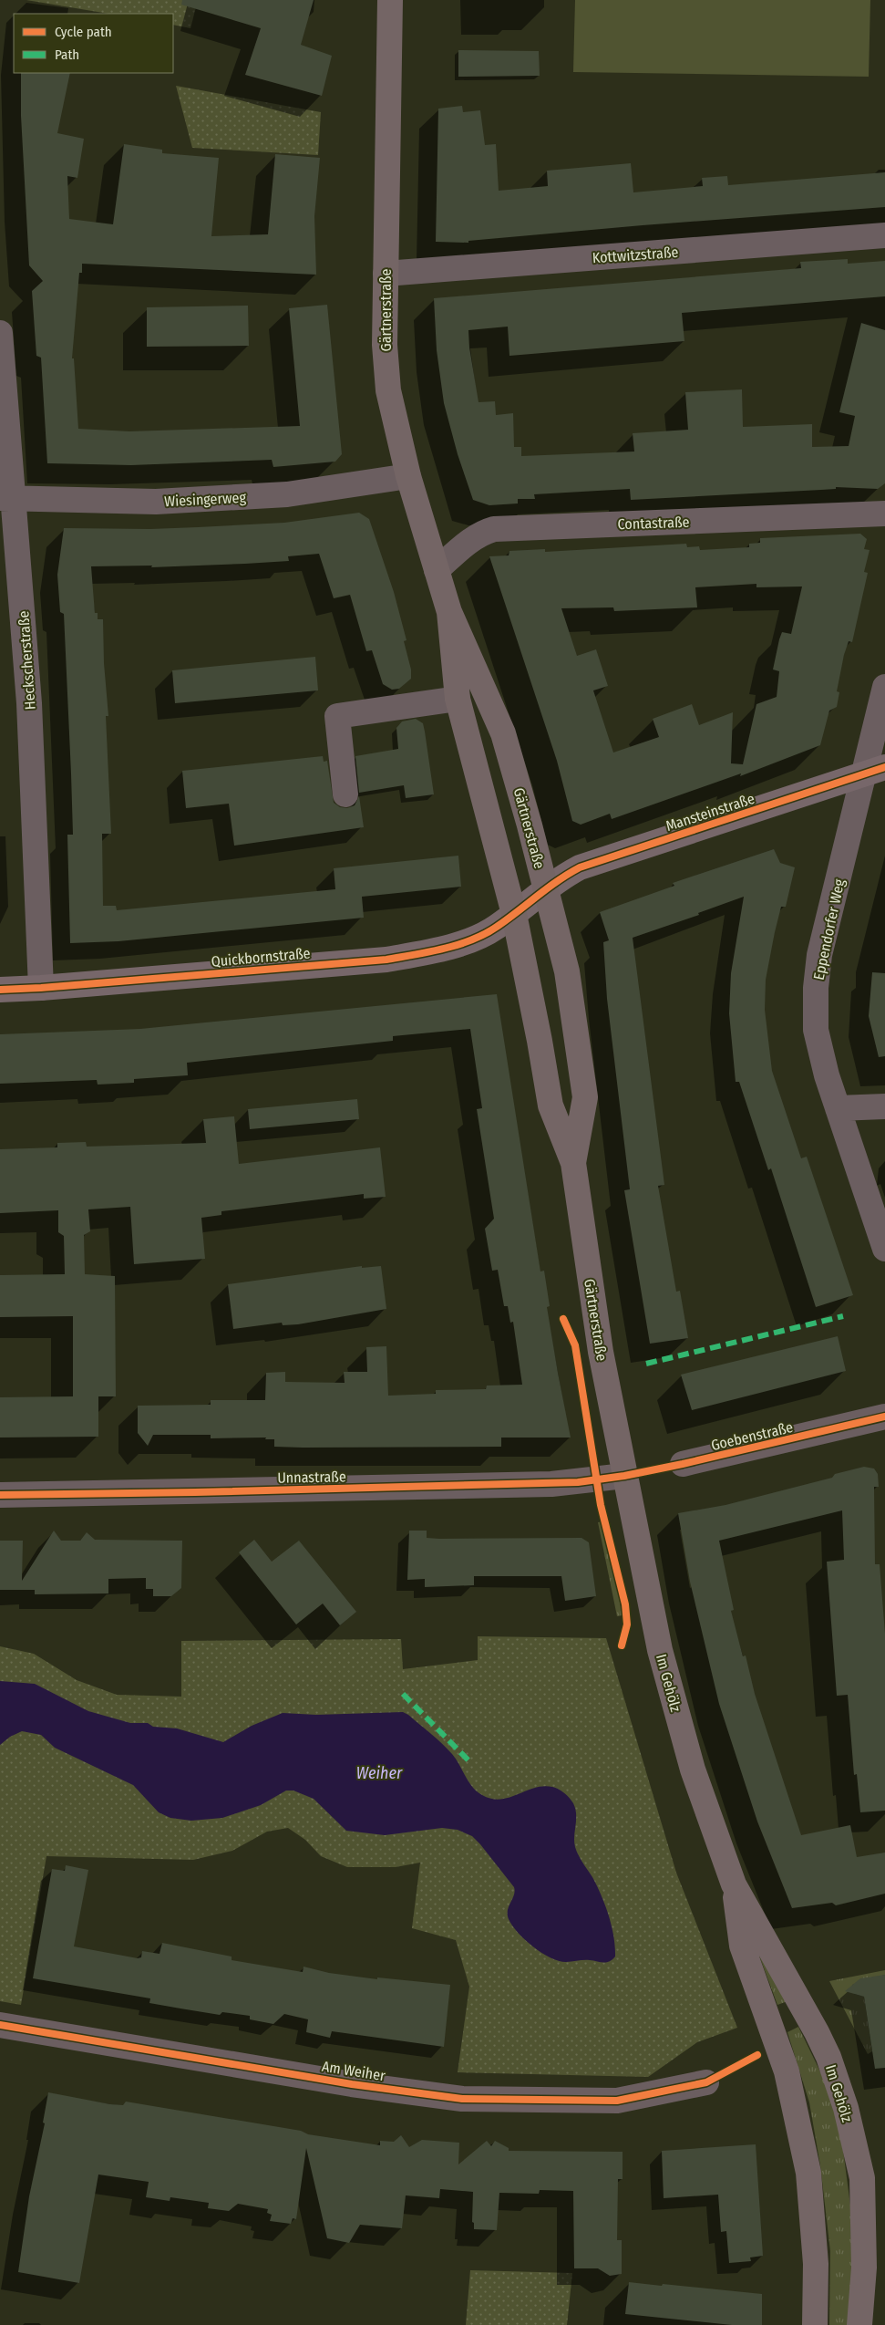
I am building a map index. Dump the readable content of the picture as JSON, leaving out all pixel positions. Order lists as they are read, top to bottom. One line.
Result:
{"streets":{"main road":["Gärtnerstraße","Im Gehölz"],"street":["Kottwitzstraße","Wiesingerweg","Contastraße","Heckscherstraße","Mansteinstraße","Eppendorfer Weg","Quickbornstraße","Goebenstraße","Unnastraße","Am Weiher"]},"crossings":[["Kottwitzstraße","Gärtnerstraße"],["Gärtnerstraße","Wiesingerweg"],["Gärtnerstraße","Contastraße"],["Gärtnerstraße","Mansteinstraße"],["Gärtnerstraße","Quickbornstraße"],["Gärtnerstraße","Unnastraße"],["Gärtnerstraße","Im Gehölz"],["Wiesingerweg","Heckscherstraße"],["Heckscherstraße","Quickbornstraße"],["Mansteinstraße","Eppendorfer Weg"],["Mansteinstraße","Quickbornstraße"],["Unnastraße","Im Gehölz"]],"water":["Weiher"],"legend":["Cycle path","Path"]}
